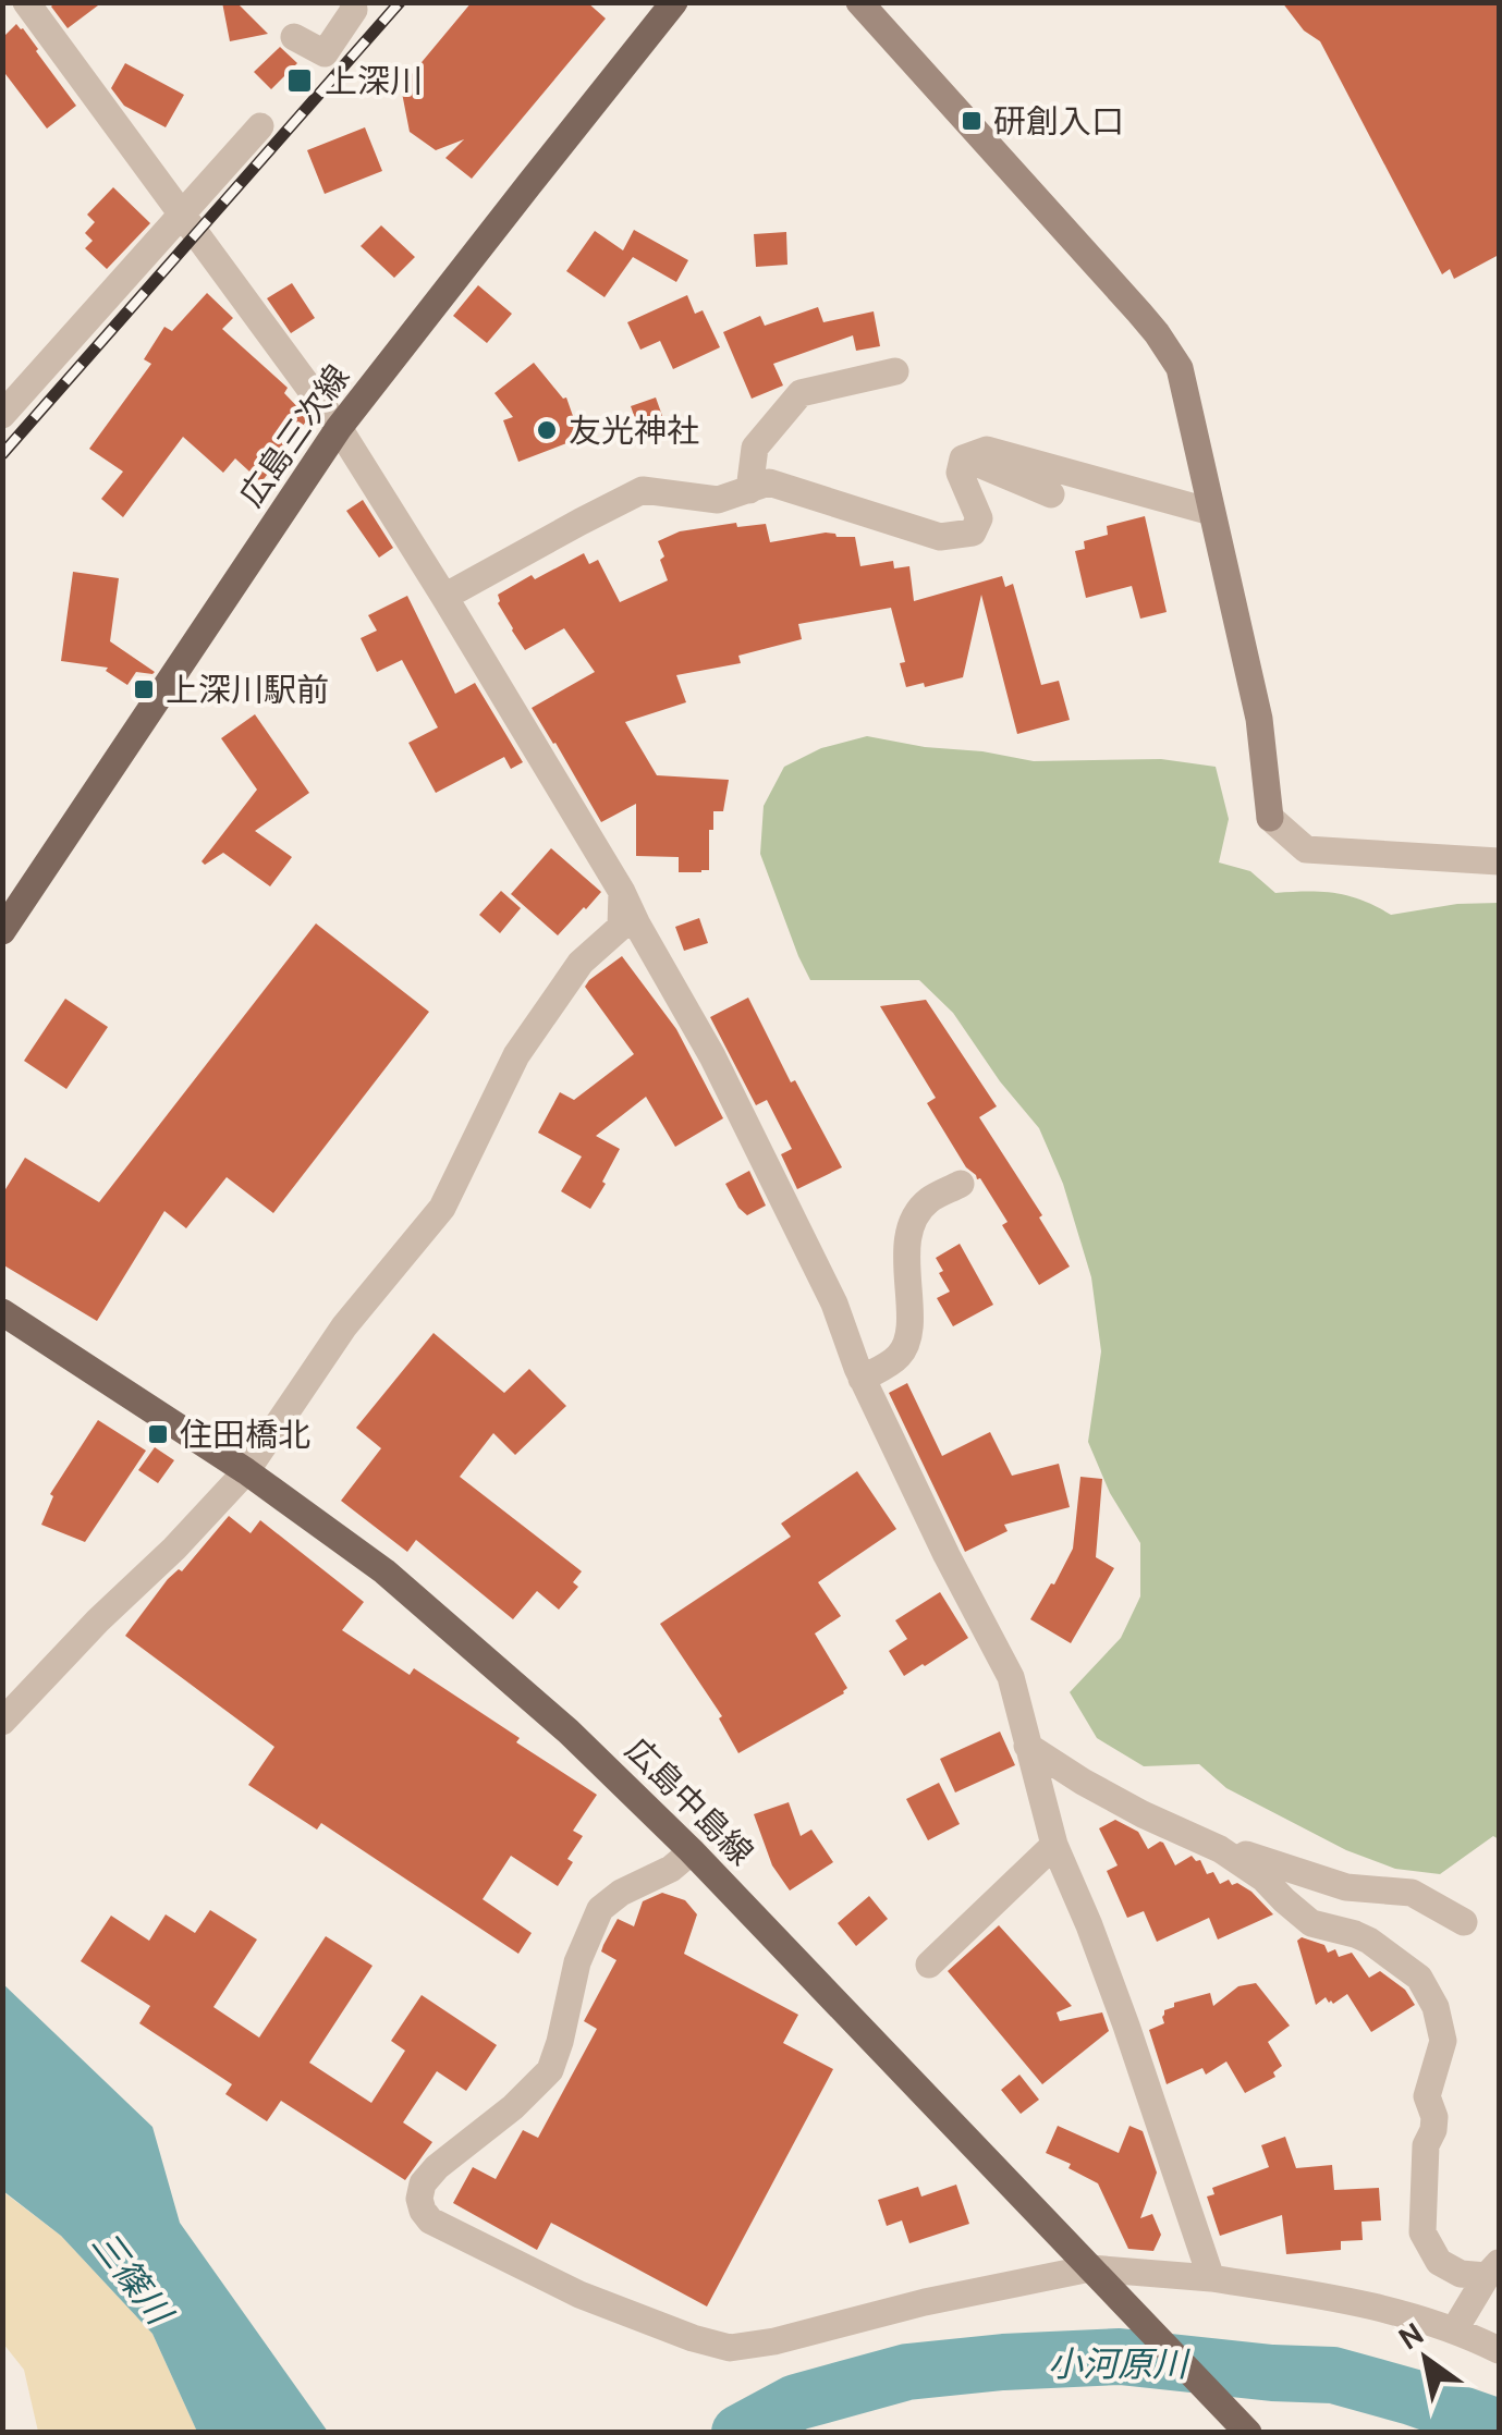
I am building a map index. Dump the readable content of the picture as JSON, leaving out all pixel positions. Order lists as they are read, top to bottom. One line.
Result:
{"streets":{"main road":["広島三次線","広島中島線"]},"water":["三篠川","小河原川"],"places":{"transit":["上深川","研創入口","上深川駅前","住田橋北"],"other":["友光神社"]},"north":"top left"}
